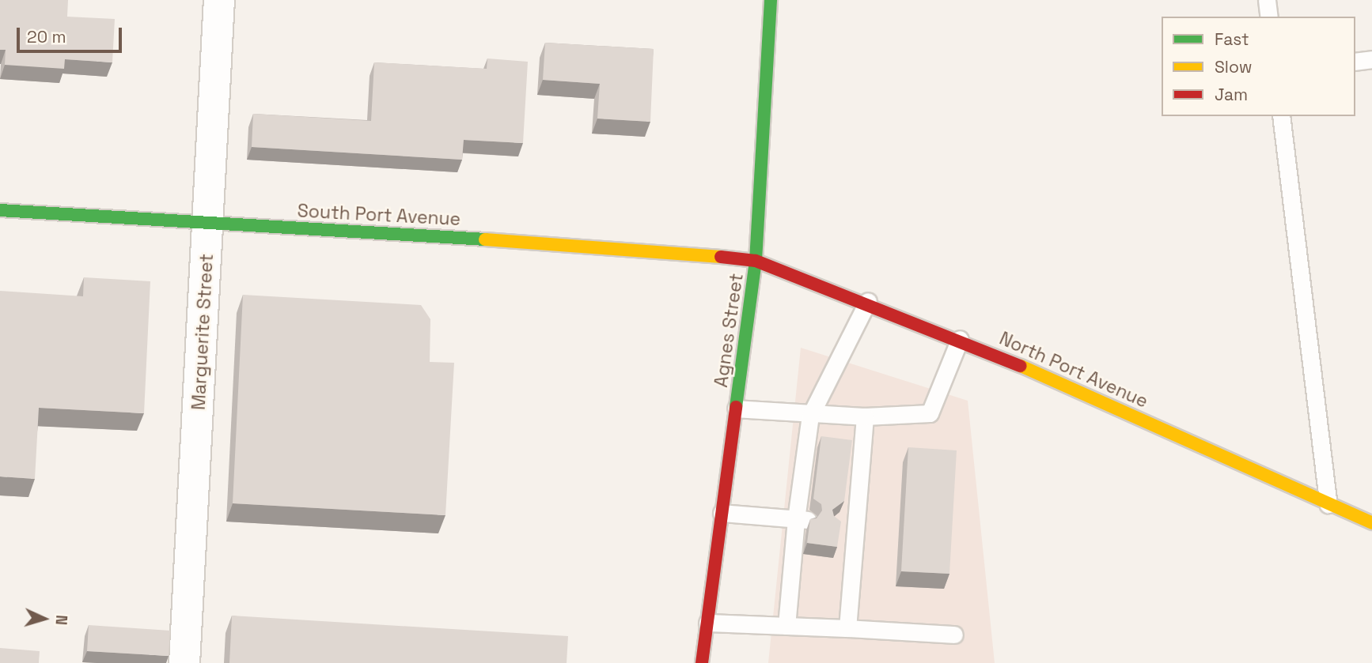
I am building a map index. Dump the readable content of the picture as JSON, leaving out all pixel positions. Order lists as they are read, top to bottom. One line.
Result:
{"streets":{"main road":["South Port Avenue","Agnes Street","North Port Avenue"],"street":["Marguerite Street"]},"crossings":[["South Port Avenue","Agnes Street"],["South Port Avenue","Marguerite Street"],["South Port Avenue","North Port Avenue"],["Agnes Street","North Port Avenue"]],"legend":["Fast","Slow","Jam"],"scale_bar":"20 m","north":"right"}
